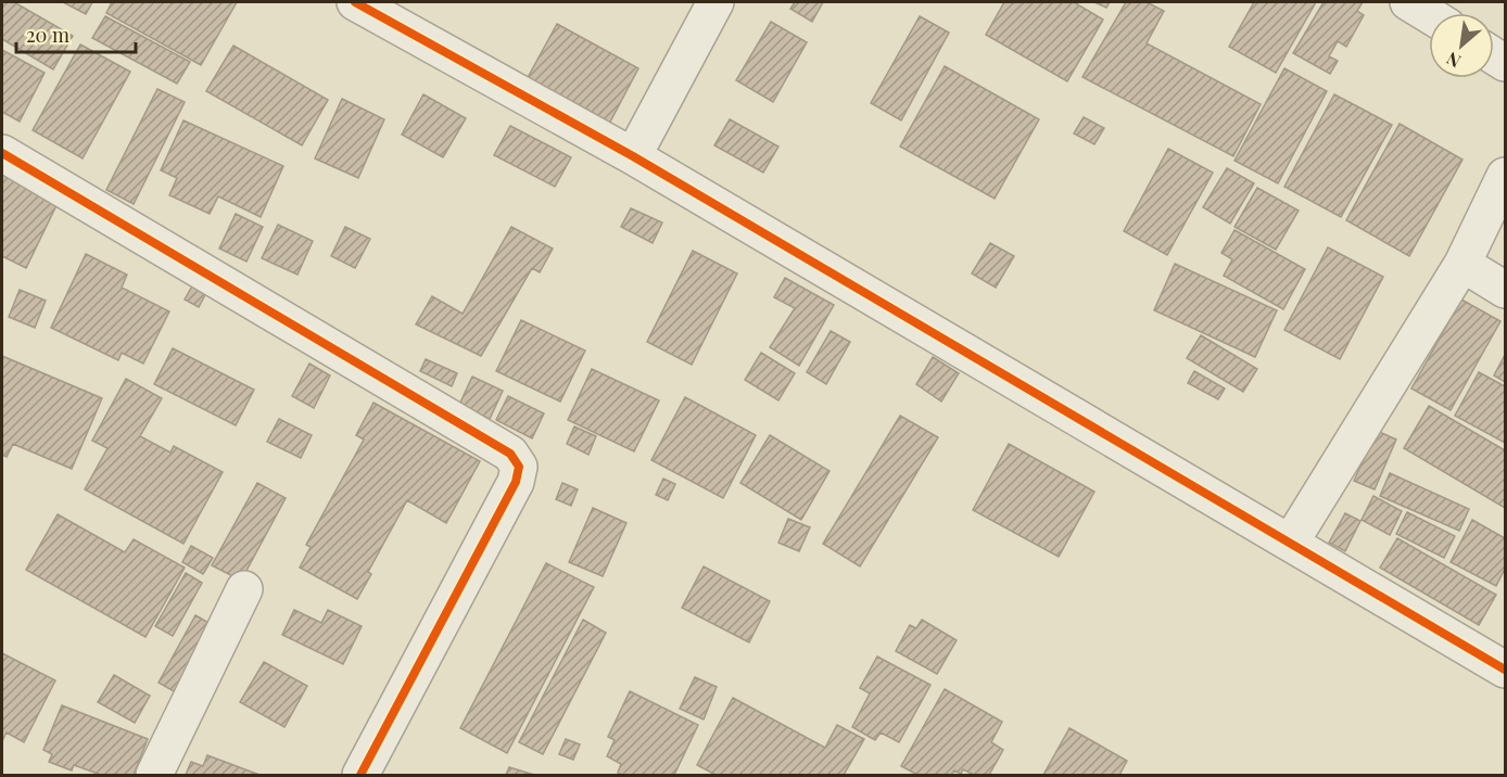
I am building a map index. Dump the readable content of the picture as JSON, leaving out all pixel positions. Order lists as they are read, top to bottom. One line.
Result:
{"scale_bar":"20 m","north":"bottom left"}
